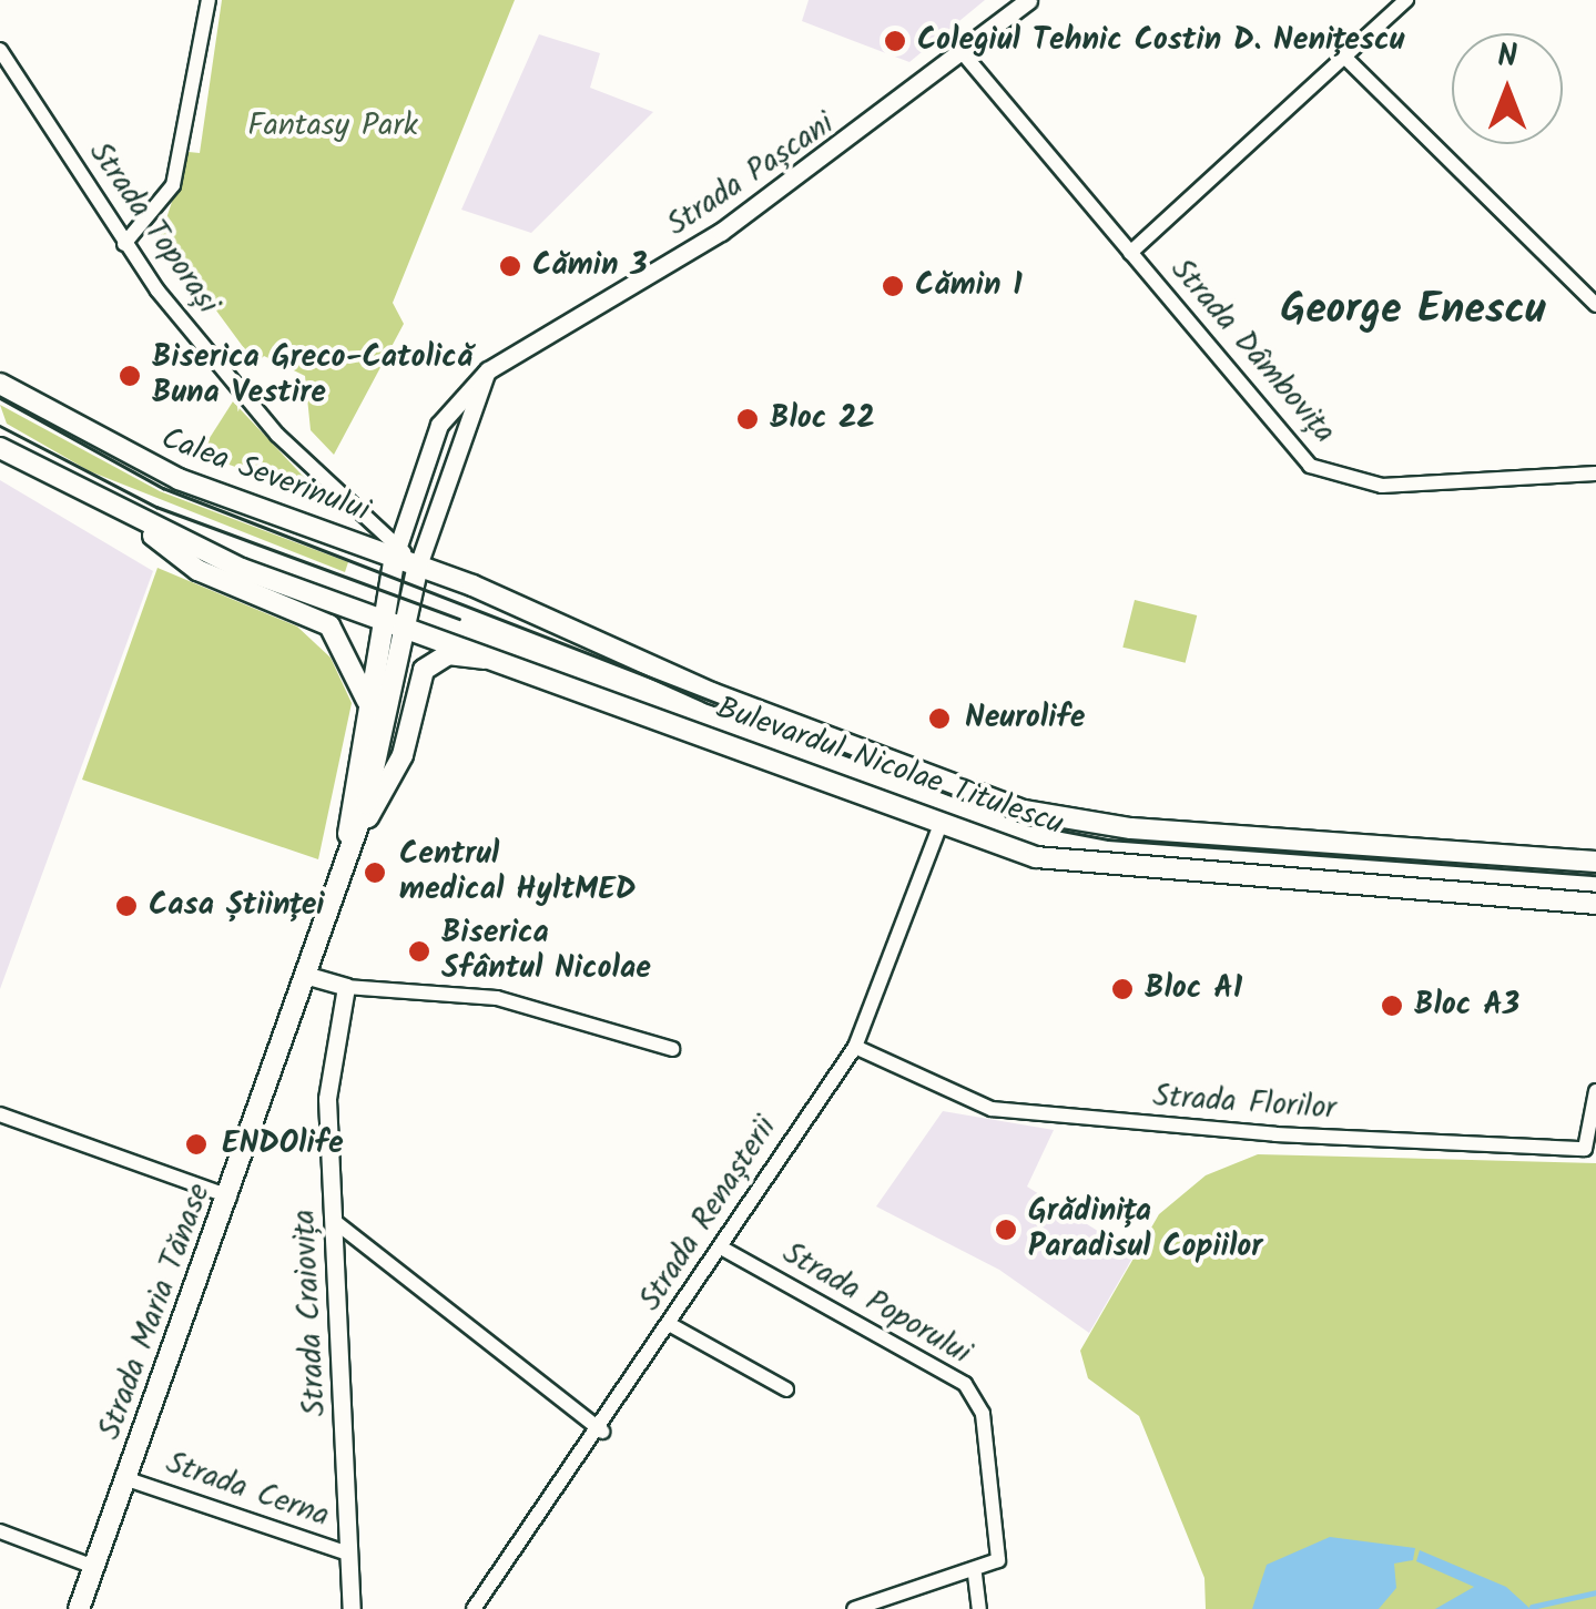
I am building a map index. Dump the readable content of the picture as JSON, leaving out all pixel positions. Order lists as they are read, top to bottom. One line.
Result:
{"streets":{"main road":["Calea Severinului","Bulevardul Nicolae Titulescu","Strada Maria Tănase"],"street":["Strada Pașcani","Strada Toporași","Strada Dâmbovița","Strada Florilor","Strada Renașterii","Strada Poporului","Strada Craiovița","Strada Cerna"]},"crossings":[["Strada Pașcani","Strada Toporași"],["Strada Pașcani","Strada Dâmbovița"],["Strada Pașcani","Calea Severinului"],["Strada Pașcani","Bulevardul Nicolae Titulescu"],["Strada Pașcani","Strada Maria Tănase"],["Strada Toporași","Calea Severinului"],["Strada Toporași","Bulevardul Nicolae Titulescu"],["Strada Toporași","Strada Maria Tănase"],["Calea Severinului","Bulevardul Nicolae Titulescu"],["Calea Severinului","Strada Maria Tănase"],["Bulevardul Nicolae Titulescu","Strada Renașterii"],["Bulevardul Nicolae Titulescu","Strada Maria Tănase"],["Strada Florilor","Strada Renașterii"],["Strada Renașterii","Strada Poporului"],["Strada Maria Tănase","Strada Cerna"],["Strada Craiovița","Strada Cerna"]],"districts":["George Enescu"],"parks":["Fantasy Park"],"places":["Colegiul Tehnic Costin D. Nenițescu","Cămin 3","Cămin 1","Biserica Greco-Catolică Buna Vestire","Bloc 22","Neurolife","Centrul medical HyltMED","Casa Științei","Biserica Sfântul Nicolae","Bloc A1","Bloc A3","ENDOlife","Grădinița Paradisul Copiilor"],"north":"top"}
